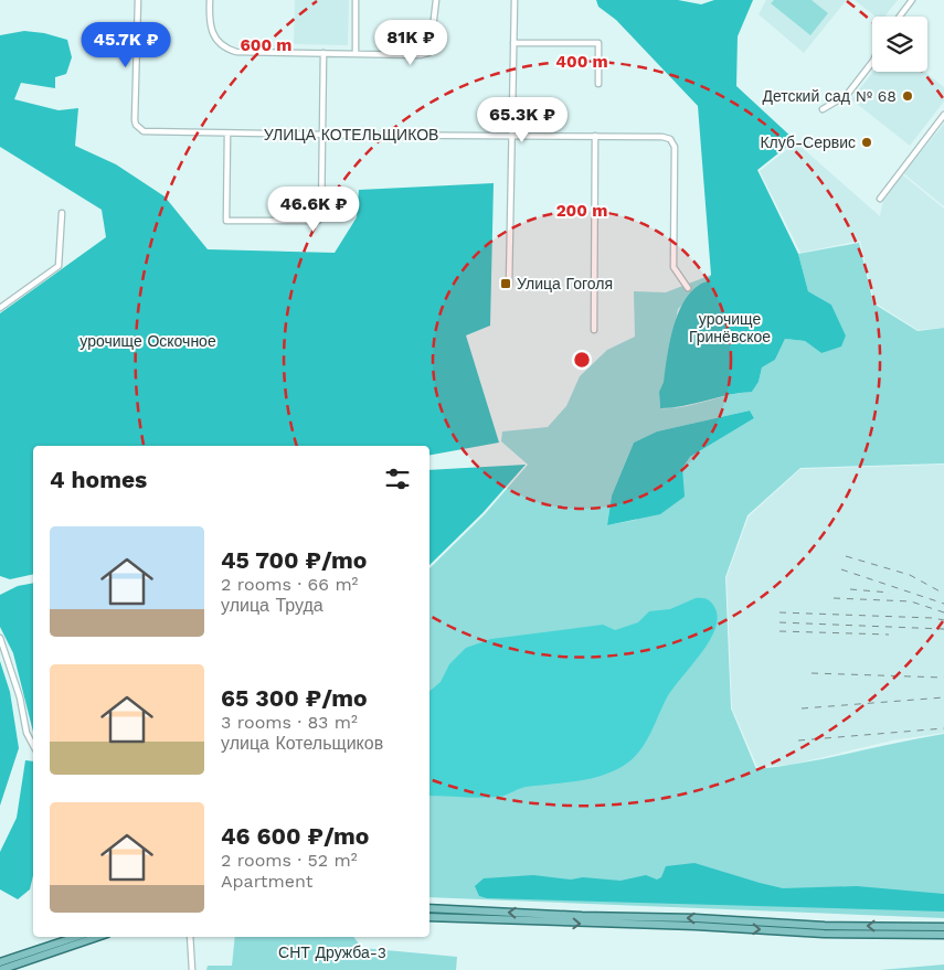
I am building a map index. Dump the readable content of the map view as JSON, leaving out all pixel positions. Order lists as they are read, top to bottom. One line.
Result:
{"streets":{"street":["УЛИЦА КОТЕЛЬЩИКОВ"]},"parks":["урочище Гринёвское","урочище Оскочное","СНТ Дружба-3"],"places":{"other":["Детский сад № 68","Клуб-Сервис"],"transit":["Улица Гоголя"]},"page":{"price":["81K ₽","45.7K ₽","65.3K ₽","46.6K ₽"],"heading":"4 homes","list":[{"name":"45 700 ₽/mo","note":"2 rooms · 66 m² · улица Труда"},{"name":"65 300 ₽/mo","note":"3 rooms · 83 m² · улица Котельщиков"},{"name":"46 600 ₽/mo","note":"2 rooms · 52 m² · Apartment"}]},"rings":["600 m","400 m","200 m"]}
